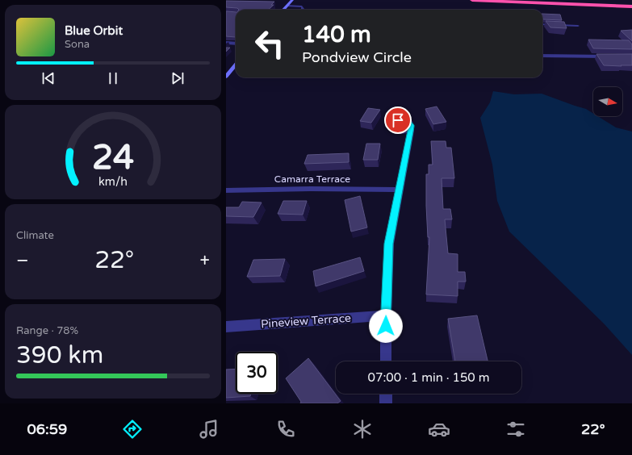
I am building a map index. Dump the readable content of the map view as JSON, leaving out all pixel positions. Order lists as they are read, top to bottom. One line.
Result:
{"streets":{"street":["Camarra Terrace","Pineview Terrace"]},"north":"right","page":{"turn":["140 m","Pondview Circle"],"song":["Blue Orbit","Sona"],"tile":["Climate",["Range · 78%","390 km"]],"heat":["−","22°","+"],"limit":"30","trip":"07:00 · 1 min · 150 m","tabs":["06:59","22°"],"gauge":["24","km/h"]}}
